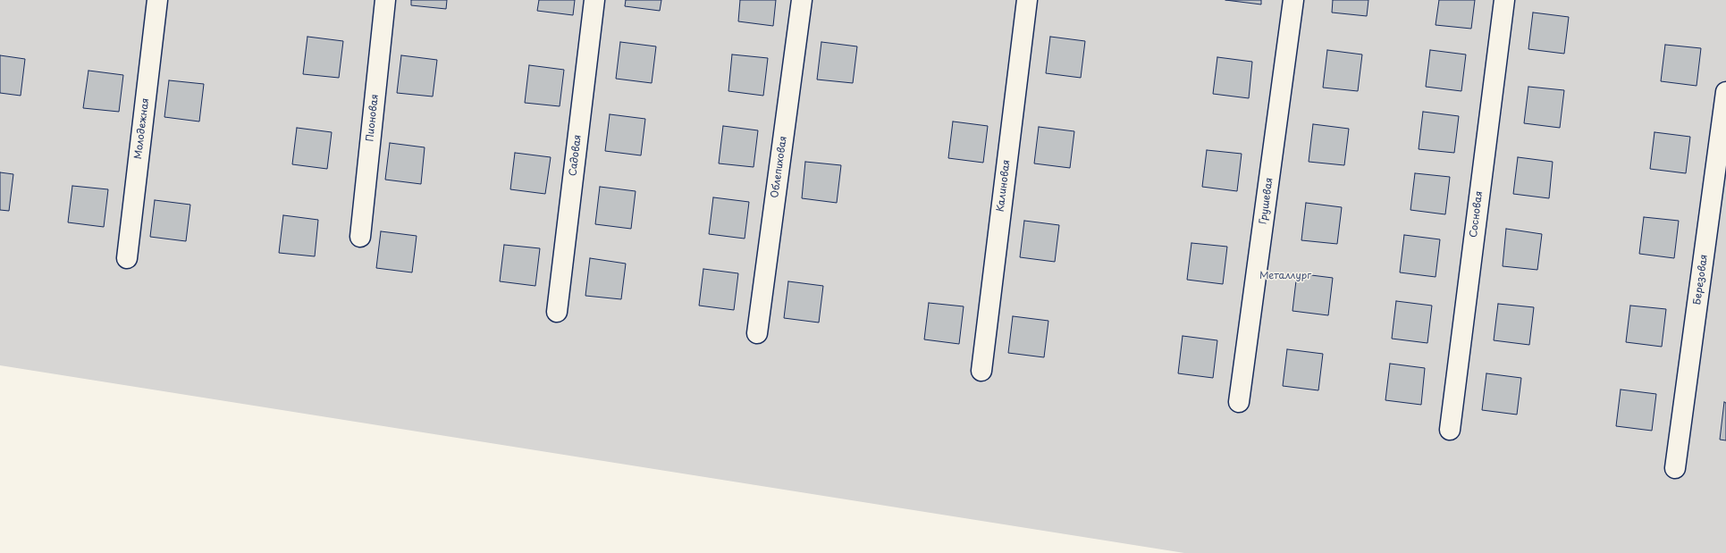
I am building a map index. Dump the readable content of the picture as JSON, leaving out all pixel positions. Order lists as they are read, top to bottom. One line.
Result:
{"streets":{"street":["Пионовая","Молодежная","Садовая","Облепиховая","Калиновая","Грушевая","Сосновая","Березовая"]},"parks":["Металлург"]}
